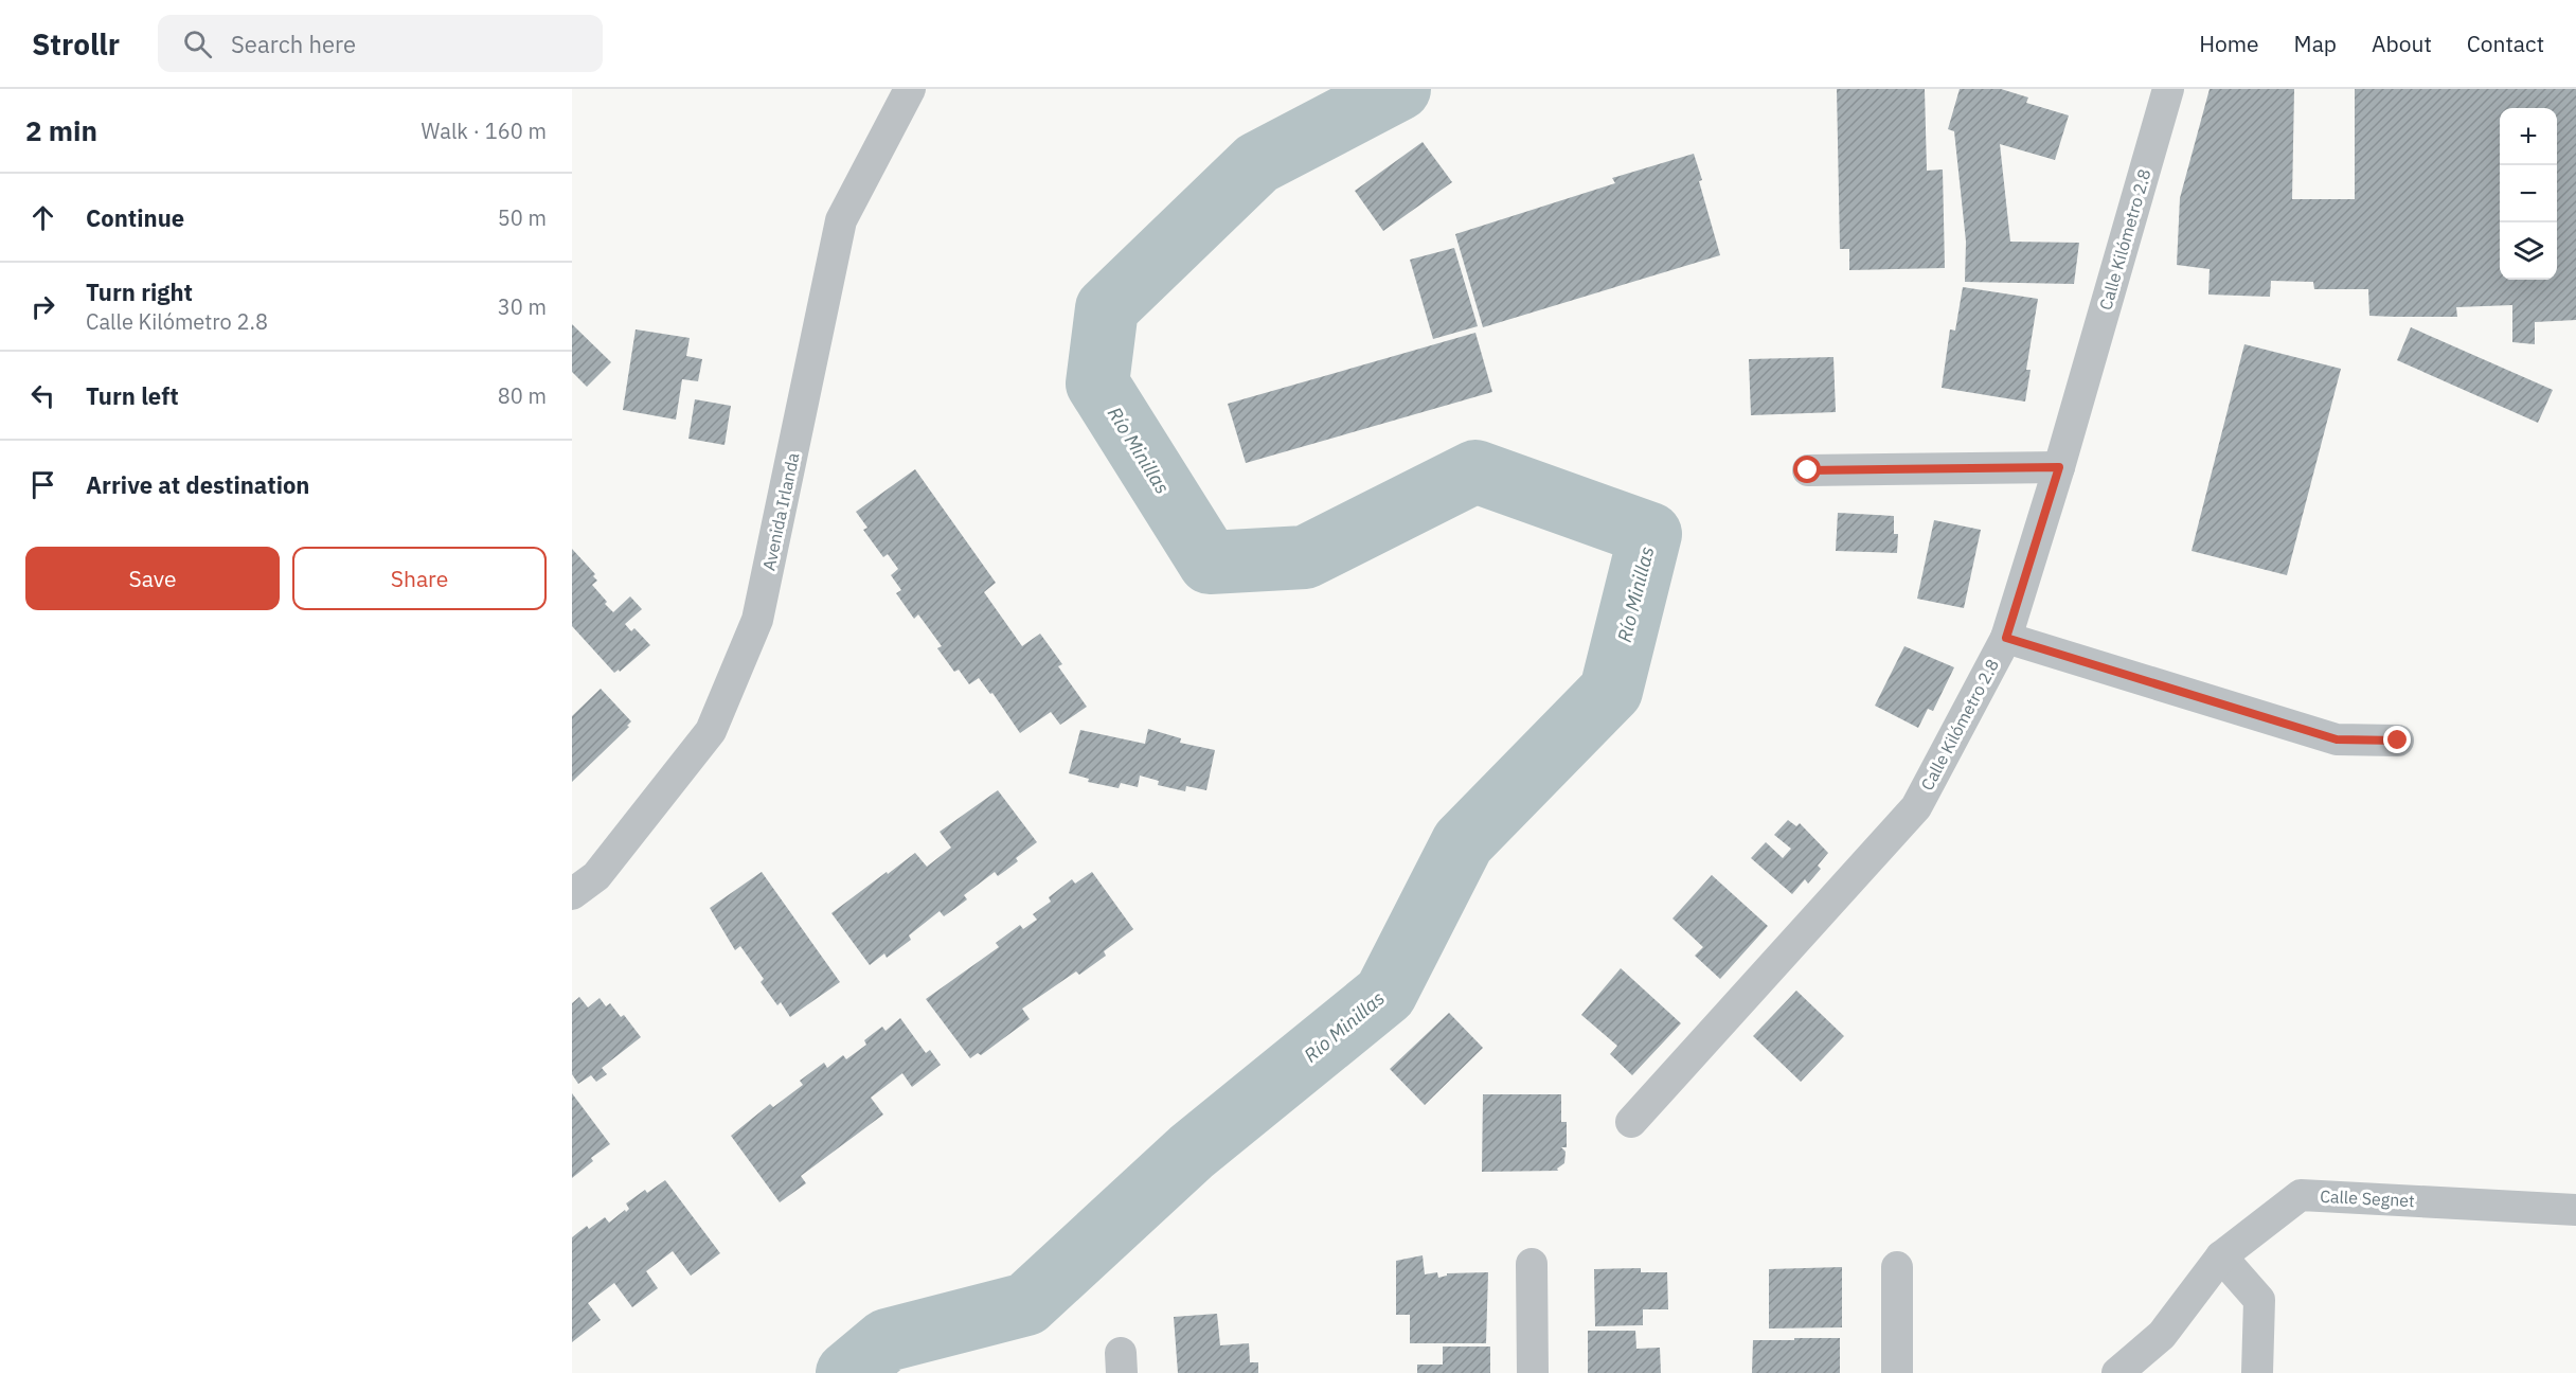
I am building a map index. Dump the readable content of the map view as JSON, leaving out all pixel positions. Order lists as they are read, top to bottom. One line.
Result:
{"streets":{"street":["Calle Kilómetro 2.8","Avenida Irlanda","Calle Segnet"]},"water":["Río Minillas"],"page":{"header":"Strollr","search":"Search here","nav":["Home","Map","About","Contact"],"heading":["2 min","Walk · 160 m"],"map_buttons":["+","−"],"list":[["Continue","50 m"],["Turn right","Calle Kilómetro 2.8","30 m"],["Turn left","80 m"],"Arrive at destination"],"buttons":["Save","Share"]}}
